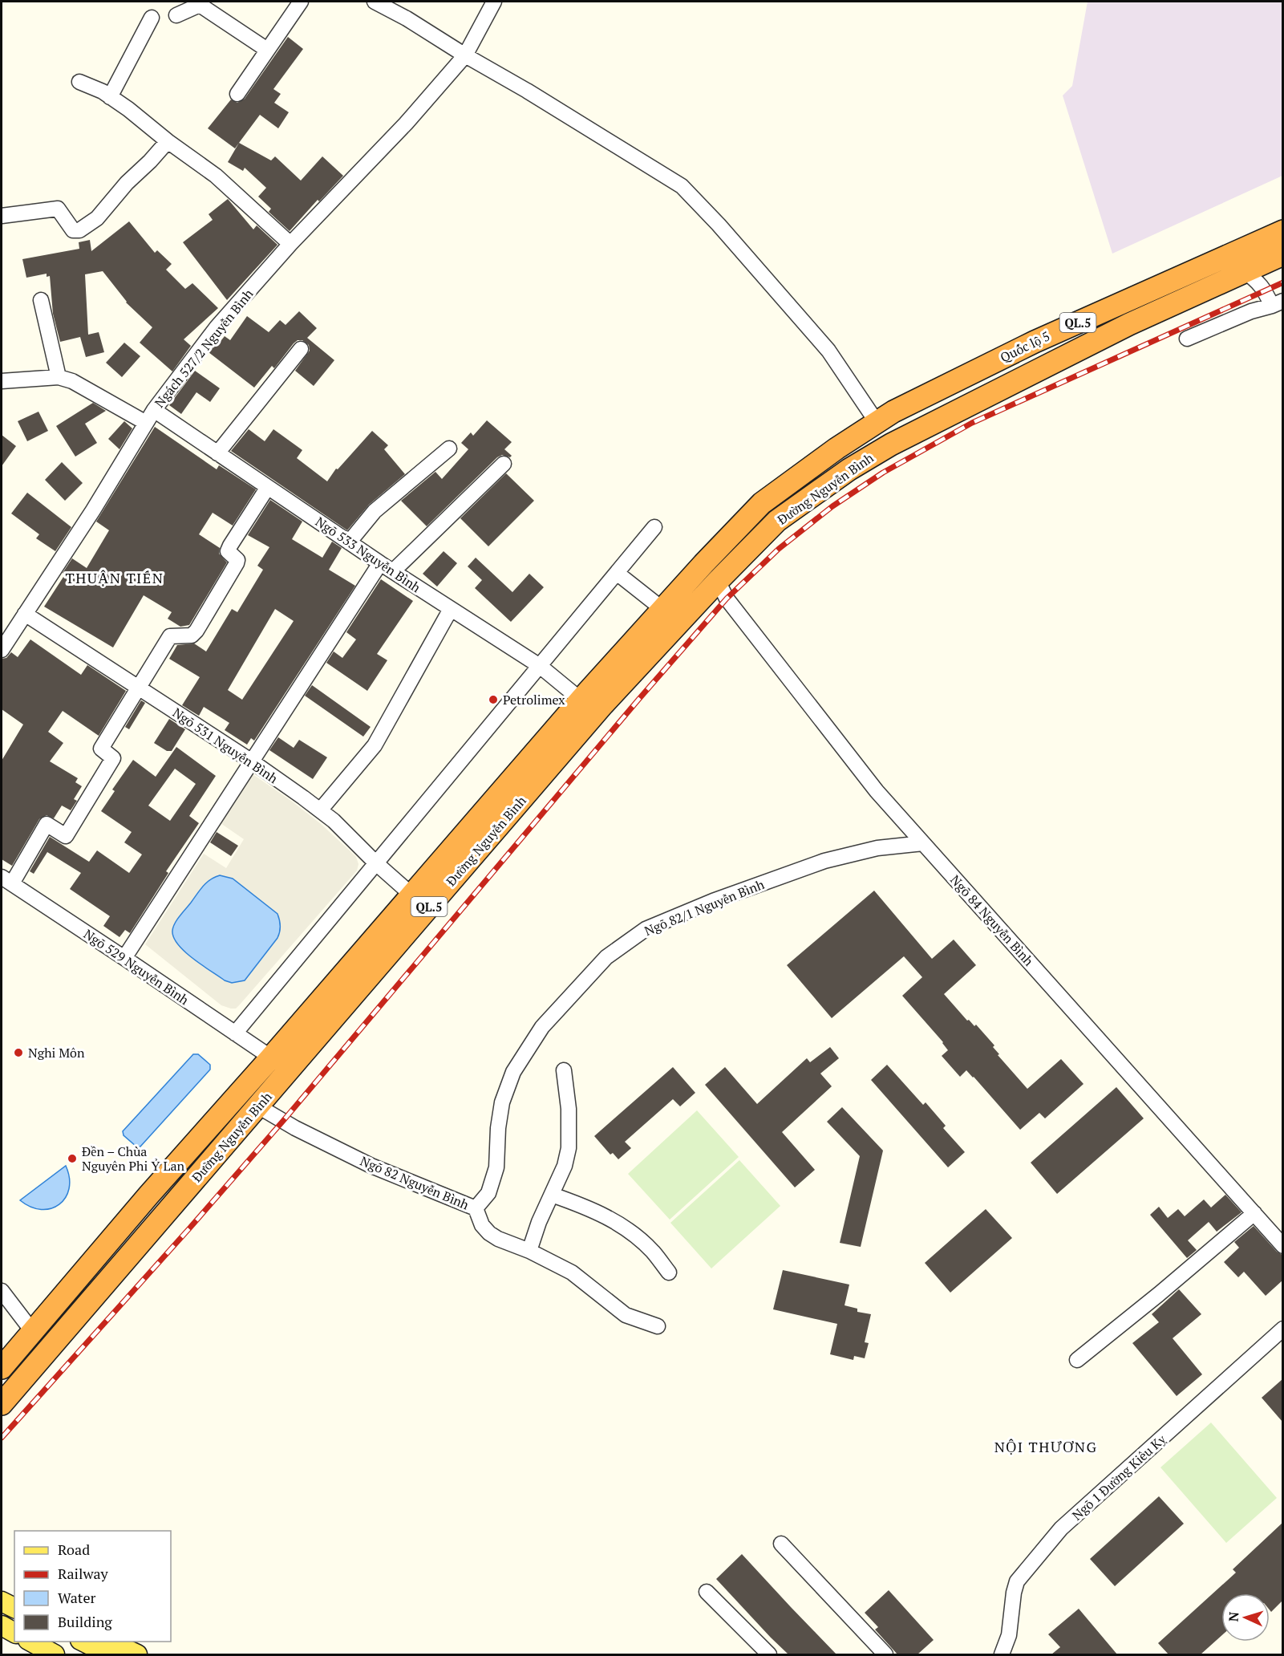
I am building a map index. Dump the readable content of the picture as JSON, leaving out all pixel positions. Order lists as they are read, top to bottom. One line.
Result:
{"streets":{"highway":["QL.5","Quốc lộ 5","Đường Nguyễn Bình"],"street":["Ngách 527/2 Nguyễn Bình","Ngõ 533 Nguyễn Bình","Ngõ 531 Nguyễn Bình","Ngõ 82/1 Nguyễn Bình","Ngõ 84 Nguyễn Bình","Ngõ 529 Nguyễn Bình","Ngõ 82 Nguyễn Bình","Ngõ 1 Đường Kiêu Kỵ"]},"crossings":[["Quốc lộ 5","Đường Nguyễn Bình"],["Ngách 527/2 Nguyễn Bình","Ngõ 533 Nguyễn Bình"],["Ngách 527/2 Nguyễn Bình","Ngõ 531 Nguyễn Bình"],["Đường Nguyễn Bình","Ngõ 533 Nguyễn Bình"],["Đường Nguyễn Bình","Ngõ 531 Nguyễn Bình"],["Đường Nguyễn Bình","Ngõ 84 Nguyễn Bình"],["Đường Nguyễn Bình","Ngõ 529 Nguyễn Bình"],["Đường Nguyễn Bình","Ngõ 82 Nguyễn Bình"],["Ngõ 82/1 Nguyễn Bình","Ngõ 84 Nguyễn Bình"],["Ngõ 82/1 Nguyễn Bình","Ngõ 82 Nguyễn Bình"]],"districts":["THUẬN TIẾN","NỘI THƯƠNG"],"places":["Petrolimex","Nghi Môn","Đền – Chùa Nguyên Phi Ỷ Lan"],"legend":["Road","Railway","Water","Building"],"north":"left"}
